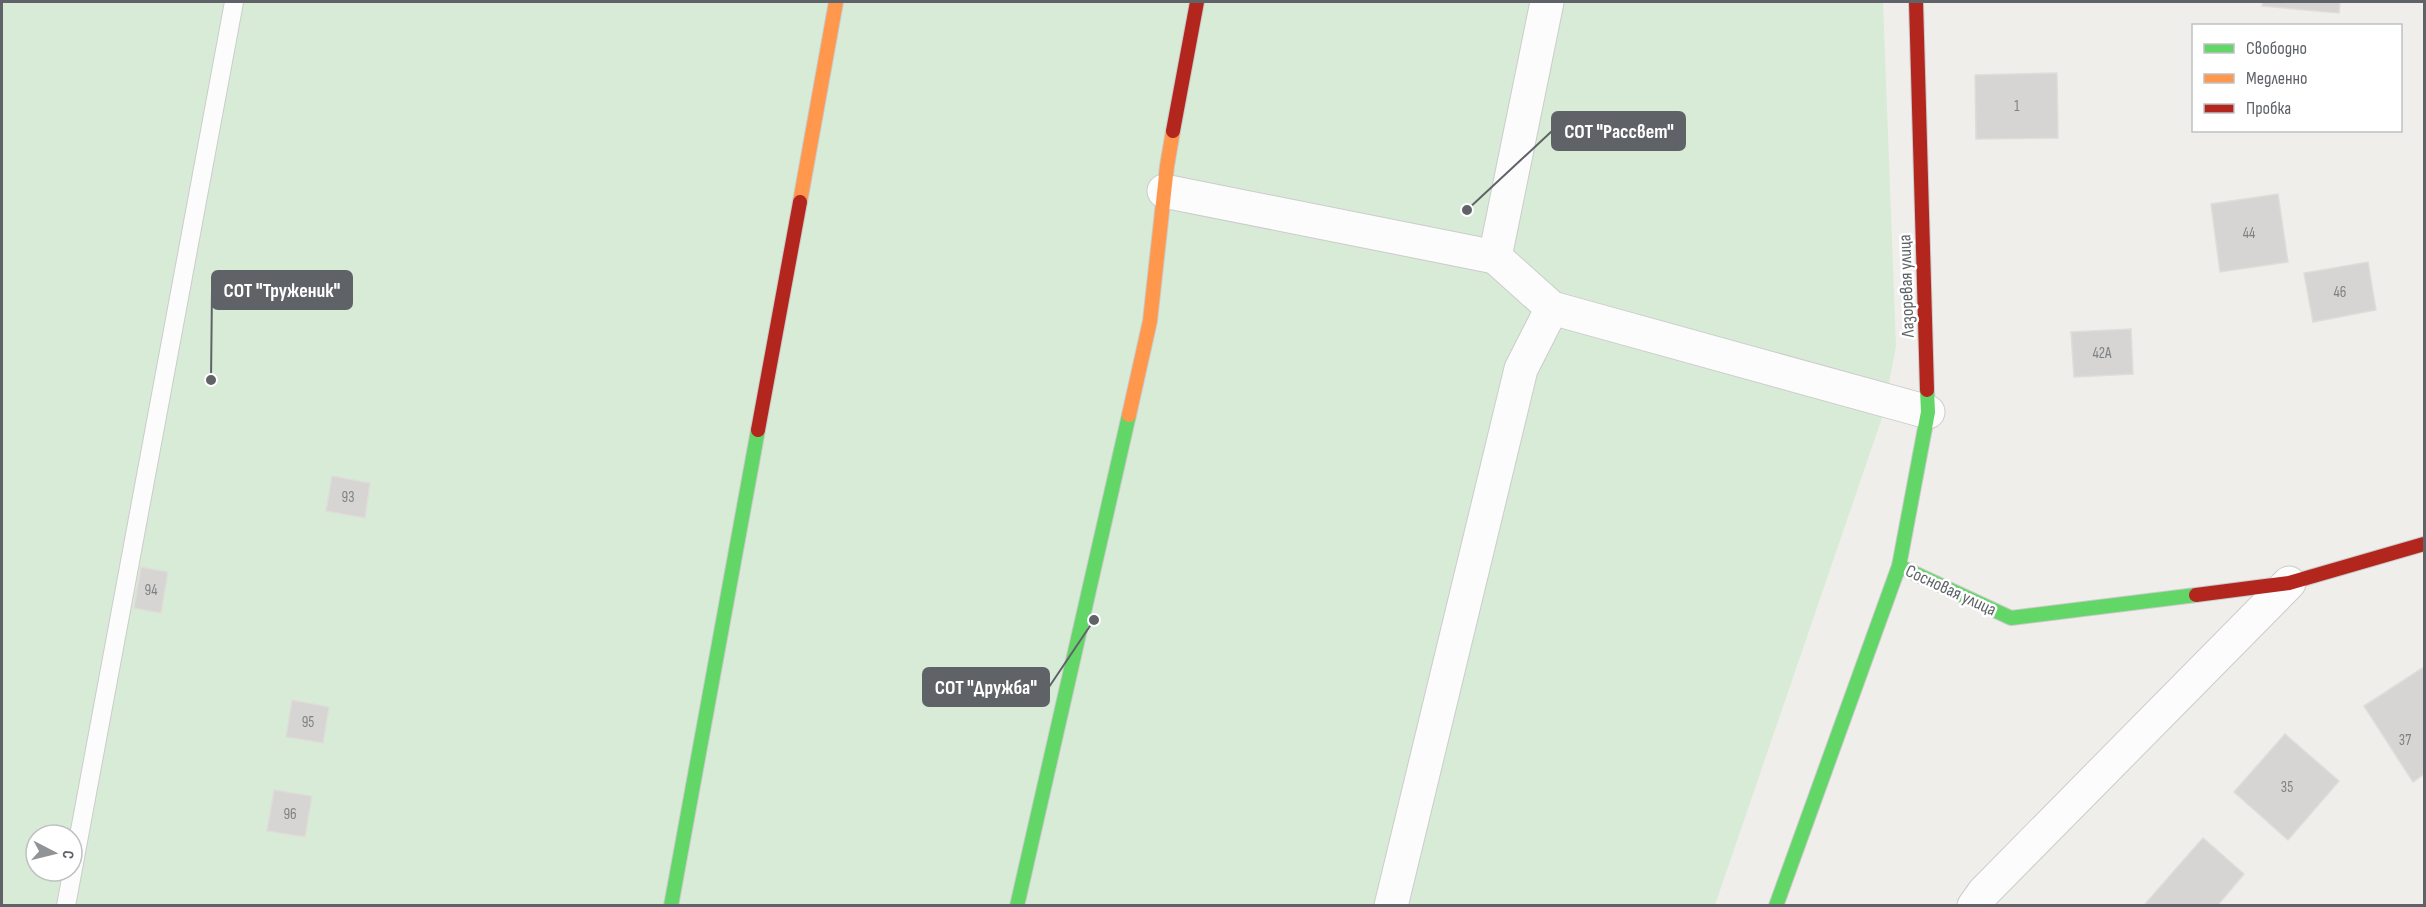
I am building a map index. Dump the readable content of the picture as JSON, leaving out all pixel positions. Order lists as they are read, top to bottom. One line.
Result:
{"streets":{"street":["Лазоревая улица","Сосновая улица"]},"crossings":[["Лазоревая улица","Сосновая улица"]],"places":["СОТ \"Рассвет\"","СОТ \"Труженик\"","СОТ \"Дружба\""],"house_numbers":["1","44","46","42А","93","94","95","37","35","96"],"legend":["Свободно","Медленно","Пробка"],"north":"right"}
